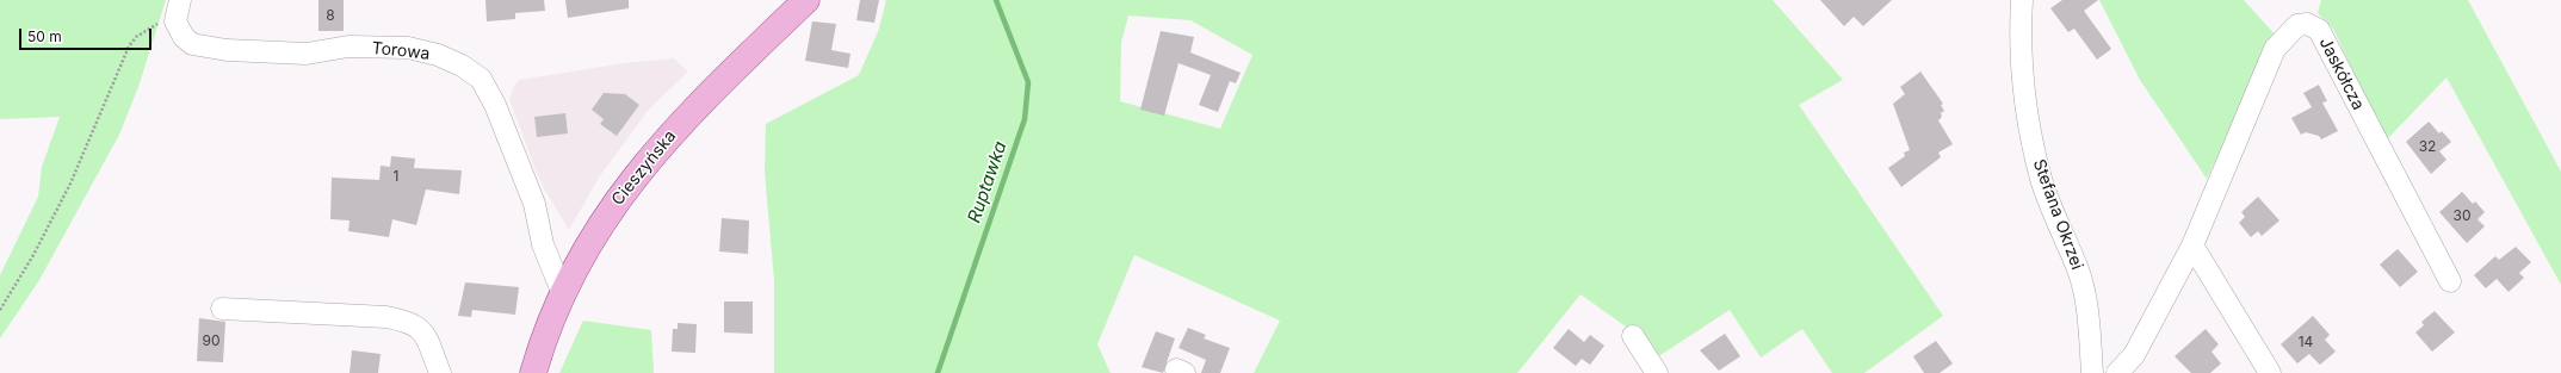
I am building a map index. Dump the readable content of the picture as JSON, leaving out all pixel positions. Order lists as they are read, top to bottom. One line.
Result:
{"streets":{"main road":["Cieszyńska"],"street":["Torowa","Jaskółcza","Stefana Okrzei"]},"crossings":[["Torowa","Cieszyńska"]],"water":["Ruptawka"],"house_numbers":["8","32","1","30","90","14"],"scale_bar":"50 m"}
